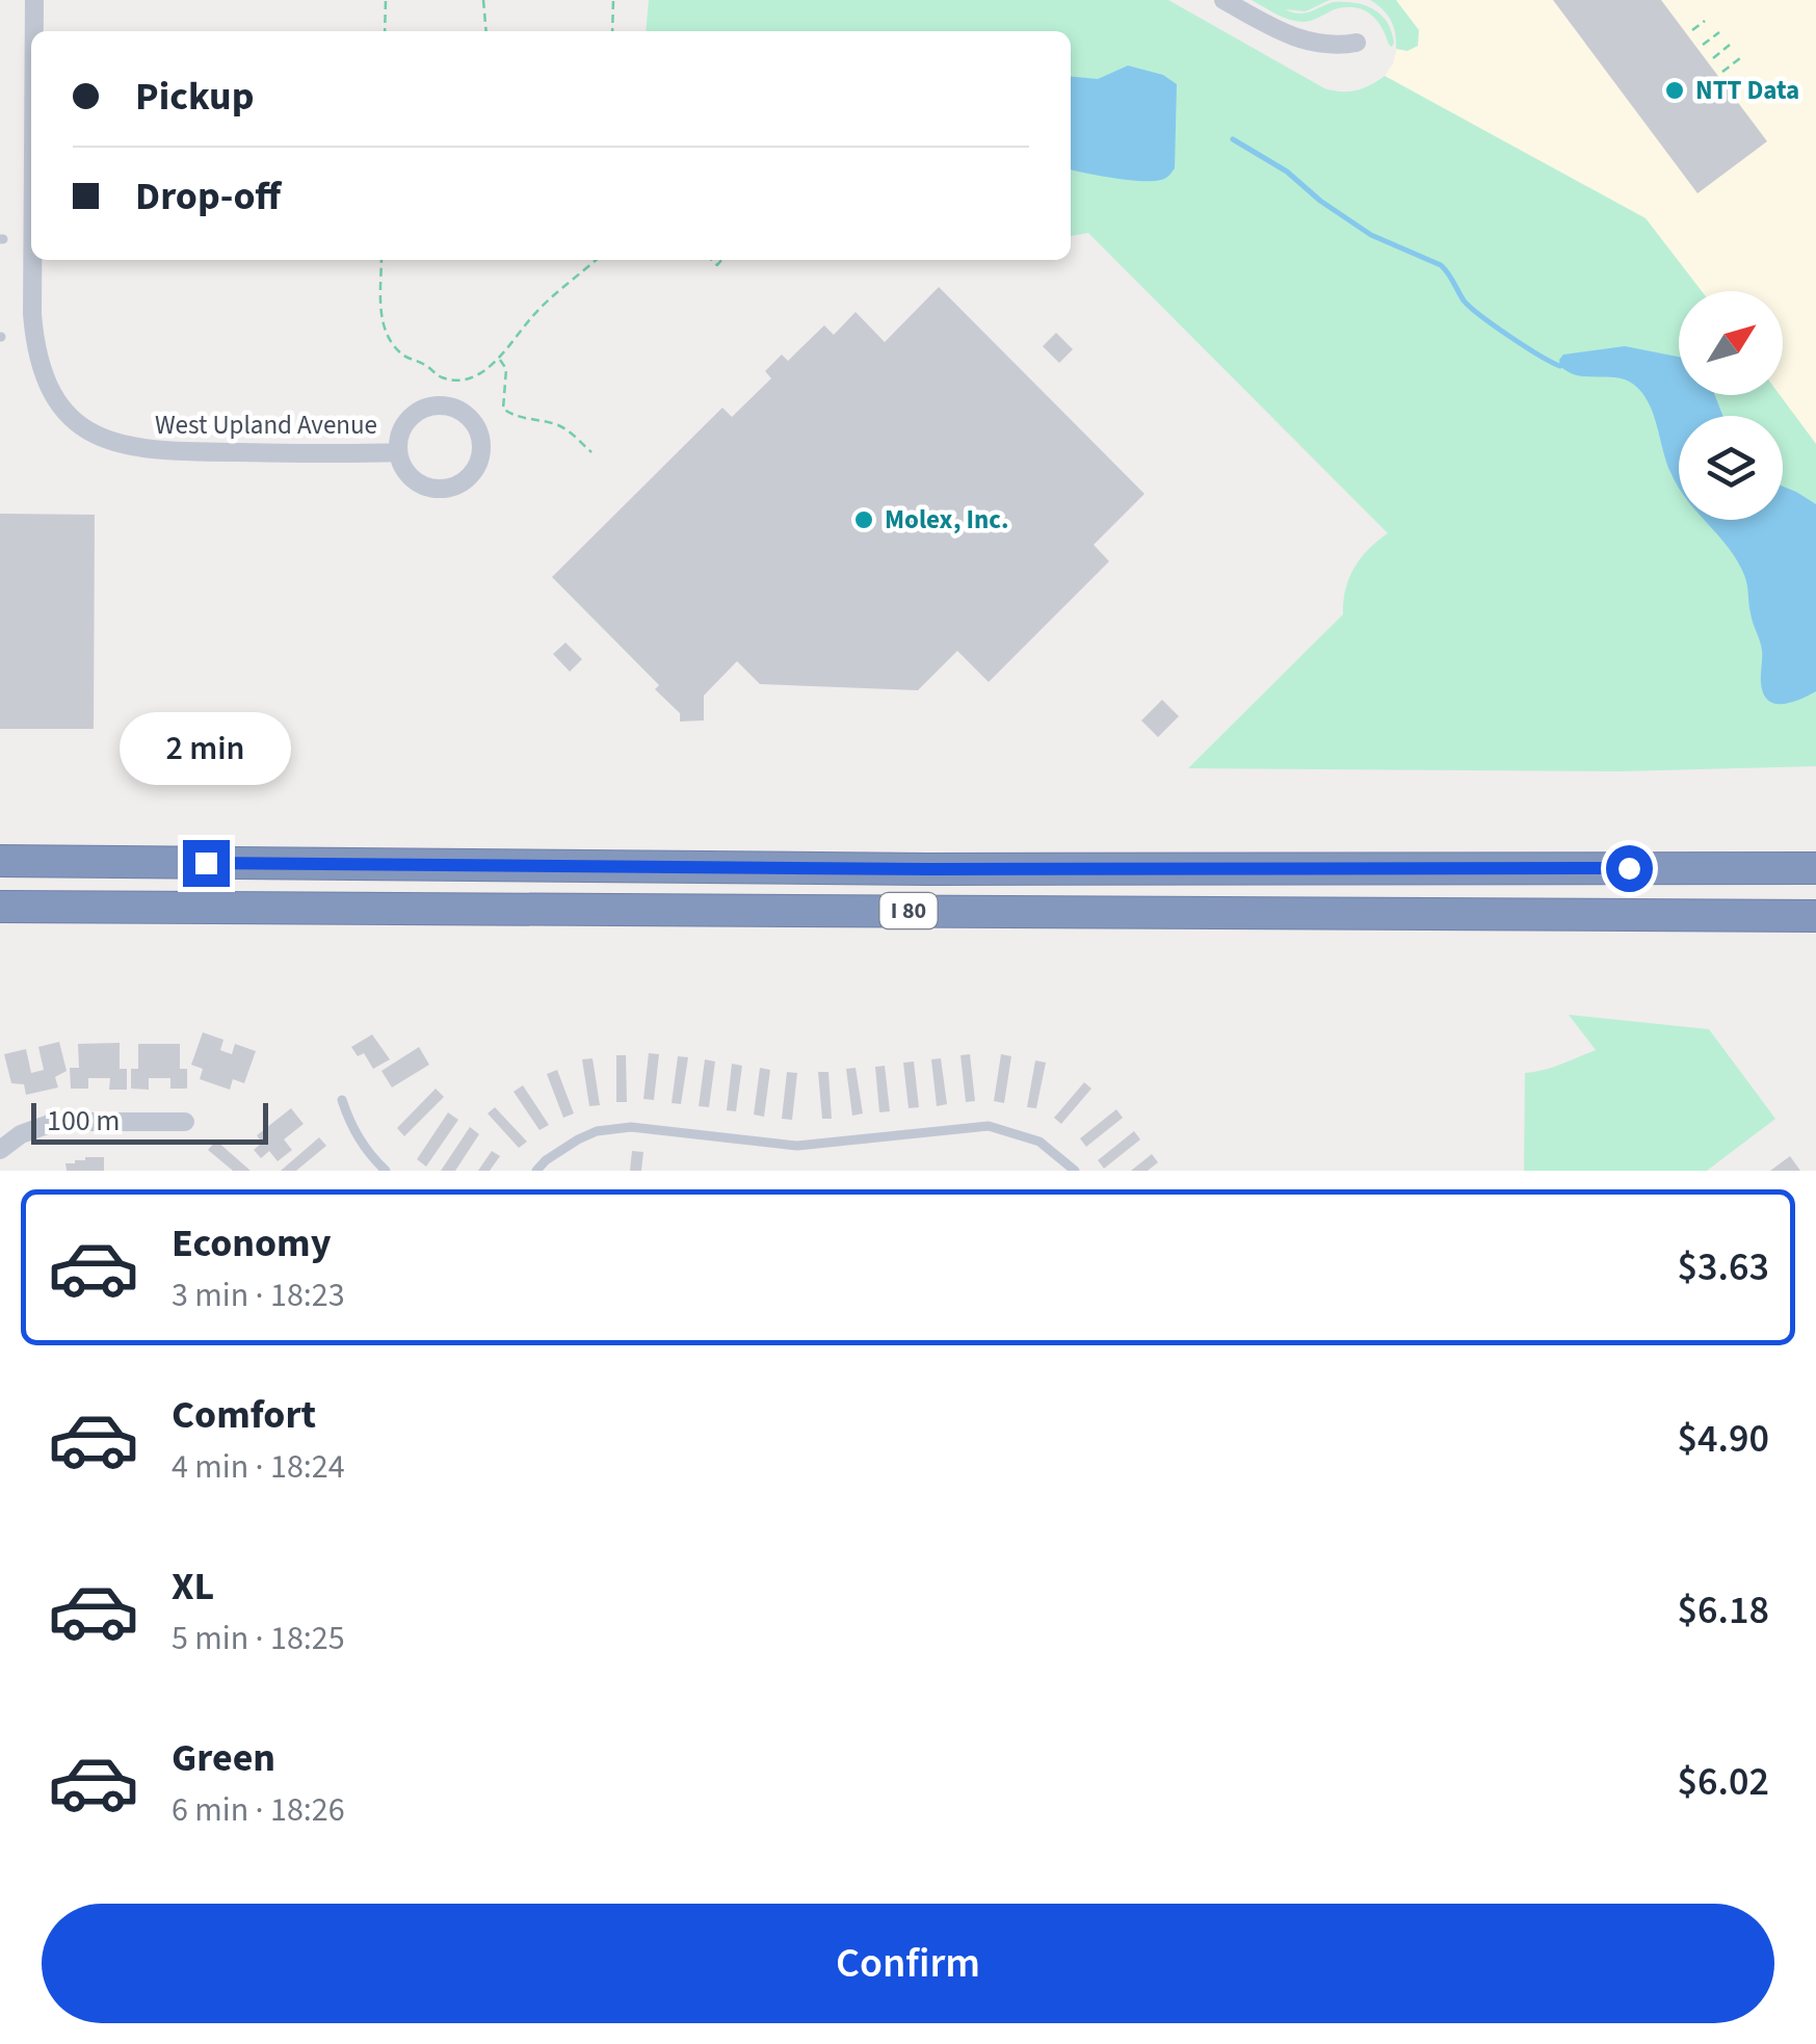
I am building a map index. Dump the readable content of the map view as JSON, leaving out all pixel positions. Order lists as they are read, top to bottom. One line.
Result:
{"streets":{"highway":["I 80"],"street":["West Upland Avenue"]},"places":["NTT Data","Molex, Inc."],"scale_bar":"100 m","north":"top right","page":{"banner":["Pickup","Drop-off"],"bubble":"2 min","scale":"100 m","list":[{"name":"Economy","note":"3 min · 18:23","value":"$3.63"},{"name":"Comfort","note":"4 min · 18:24","value":"$4.90"},{"name":"XL","note":"5 min · 18:25","value":"$6.18"},{"name":"Green","note":"6 min · 18:26","value":"$6.02"}],"buttons":"Confirm"}}
